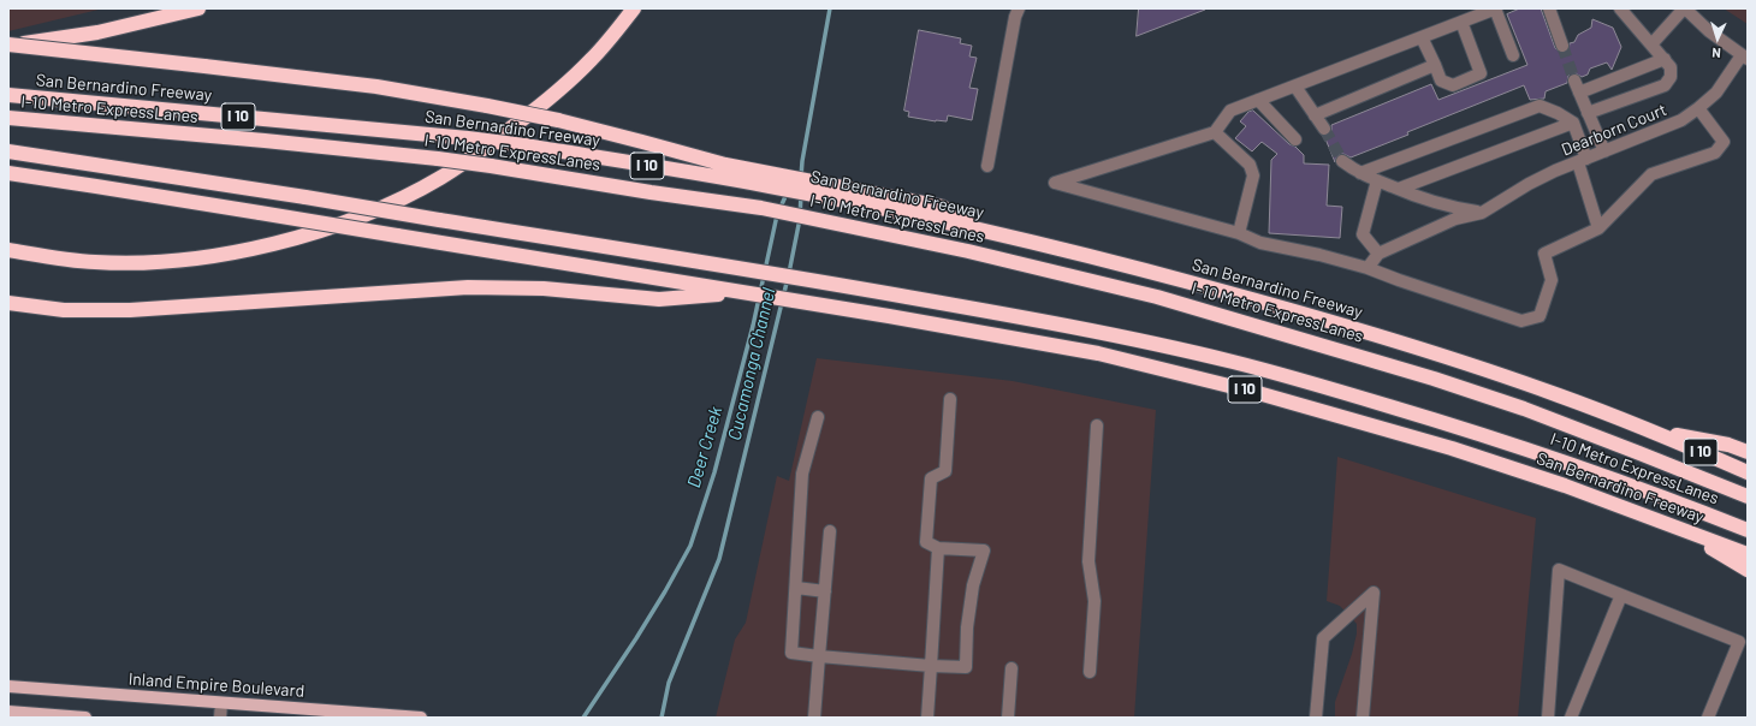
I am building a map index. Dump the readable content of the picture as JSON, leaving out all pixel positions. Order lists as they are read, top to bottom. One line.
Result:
{"streets":{"highway":["San Bernardino Freeway","I-10 Metro ExpressLanes","I 10"],"main road":["Inland Empire Boulevard"],"street":["Dearborn Court"]},"water":["Cucamonga Channel","Deer Creek"],"north":"bottom"}
